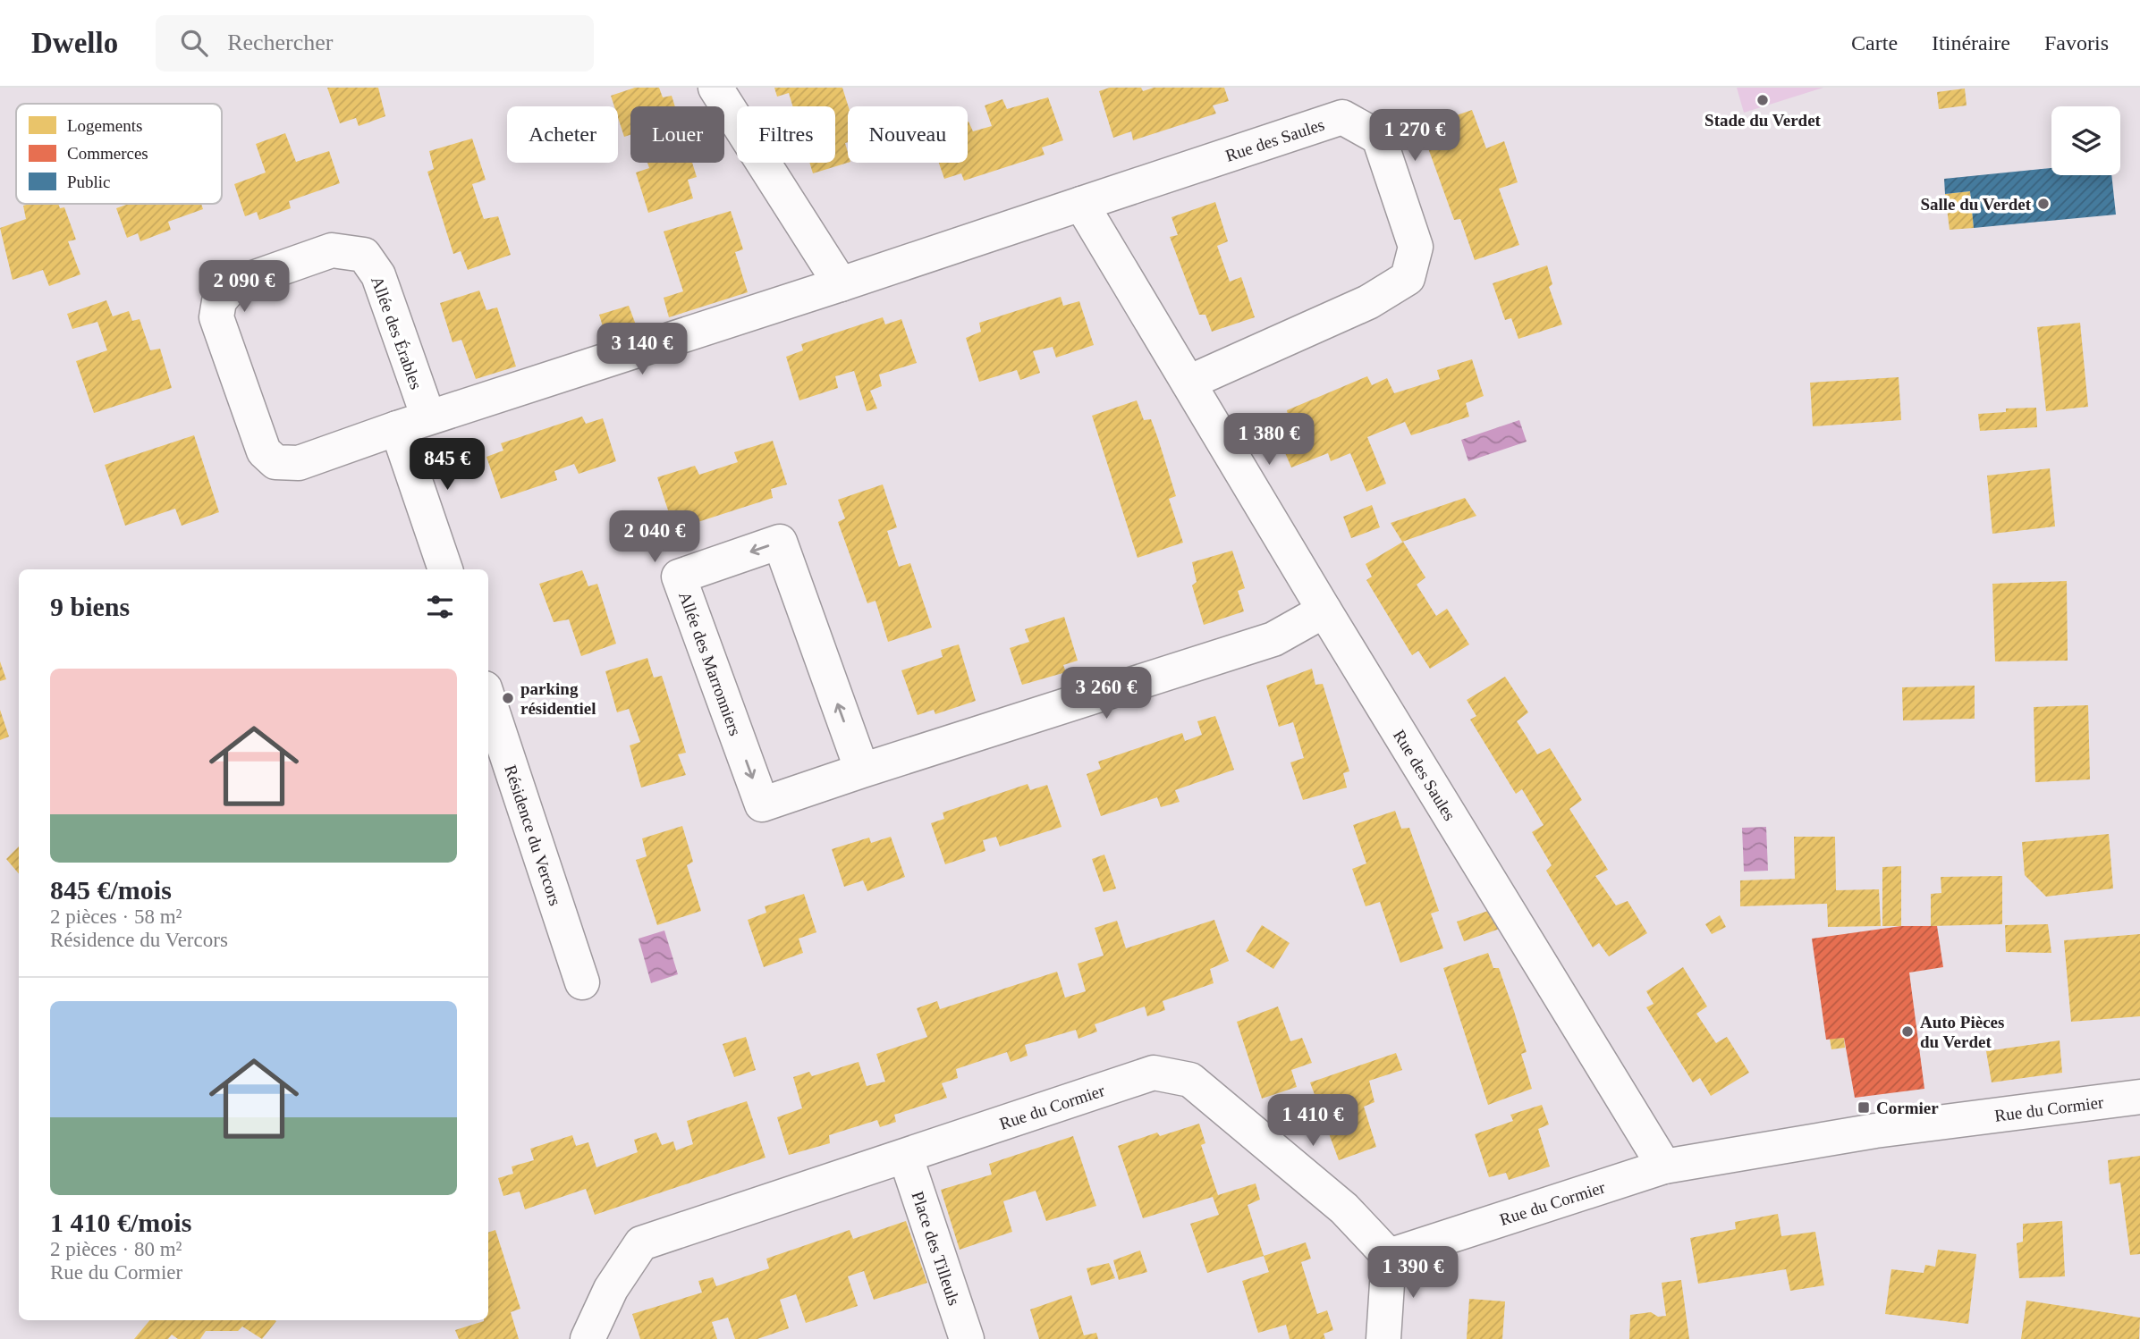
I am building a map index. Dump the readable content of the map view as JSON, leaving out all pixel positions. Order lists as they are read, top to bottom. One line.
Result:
{"streets":{"street":["Rue des Saules","Allée des Érables","Allée des Marronniers","Résidence du Vercors","Rue du Cormier","Place des Tilleuls"]},"crossings":[["Rue des Saules","Allée des Érables"],["Rue des Saules","Allée des Marronniers"],["Rue des Saules","Rue du Cormier"],["Rue du Cormier","Place des Tilleuls"]],"places":{"other":["Stade du Verdet","Salle du Verdet","parking résidentiel","Auto Pièces du Verdet"],"transit":["Cormier"]},"legend":["Logements","Commerces","Public"],"page":{"header":"Dwello","search":"Rechercher","nav":["Carte","Itinéraire","Favoris"],"chip":["Acheter","Louer","Filtres","Nouveau"],"price":["1 270 €","2 090 €","3 140 €","1 380 €","845 €","2 040 €","3 260 €","1 410 €","1 390 €"],"heading":"9 biens","list":[{"name":"845 €/mois","note":"2 pièces · 58 m² · Résidence du Vercors"},{"name":"1 410 €/mois","note":"2 pièces · 80 m² · Rue du Cormier"}]}}
